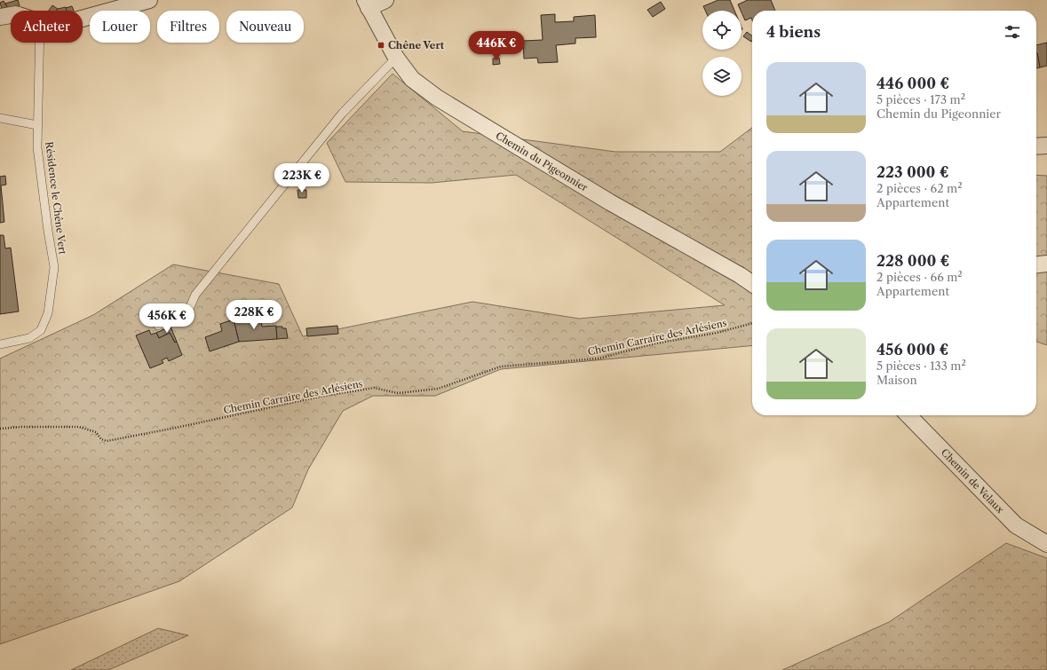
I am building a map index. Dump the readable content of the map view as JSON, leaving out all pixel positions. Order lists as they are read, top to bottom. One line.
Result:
{"streets":{"street":["Chemin du Pigeonnier","Chemin de Velaux"],"lane":["Résidence le Chêne Vert"],"path":["Chemin Carraire des Arlésiens"]},"places":{"transit":["Chêne Vert"]},"page":{"chip":["Acheter","Louer","Filtres","Nouveau"],"heading":"4 biens","price":["446K €","223K €","228K €","456K €"],"list":[{"name":"446 000 €","note":"5 pièces · 173 m² · Chemin du Pigeonnier"},{"name":"223 000 €","note":"2 pièces · 62 m² · Appartement"},{"name":"228 000 €","note":"2 pièces · 66 m² · Appartement"},{"name":"456 000 €","note":"5 pièces · 133 m² · Maison"}]}}
